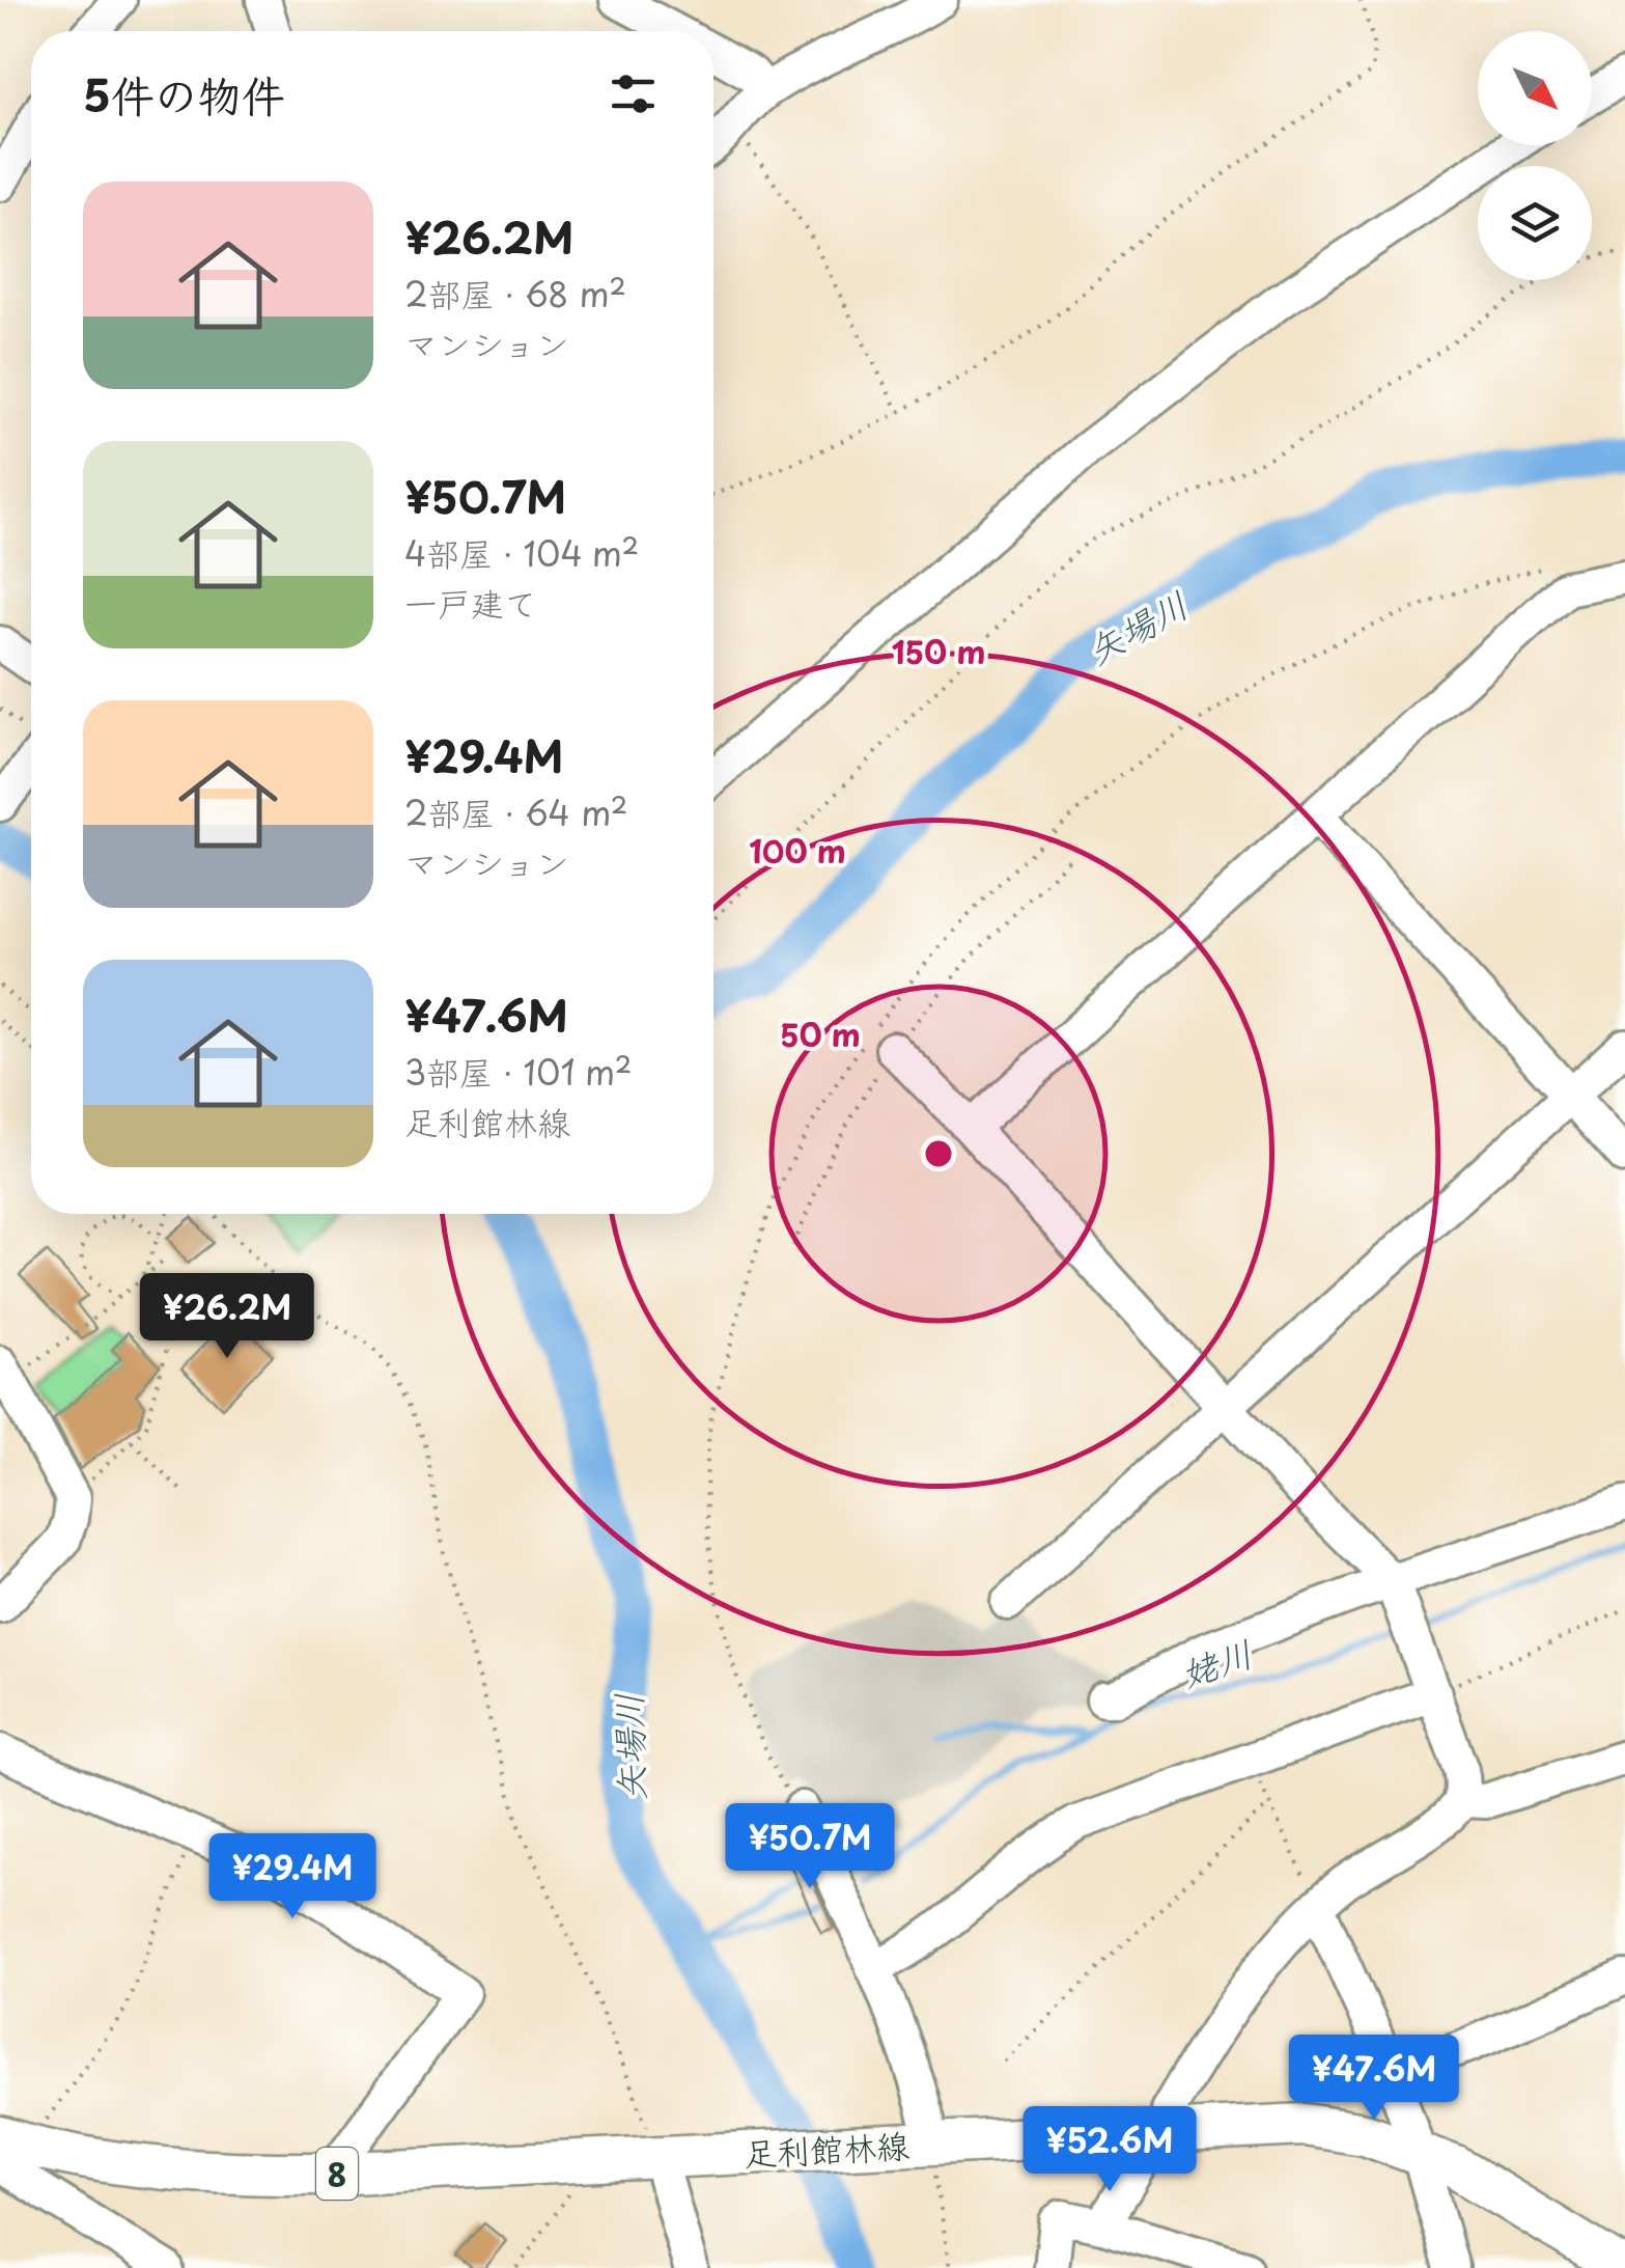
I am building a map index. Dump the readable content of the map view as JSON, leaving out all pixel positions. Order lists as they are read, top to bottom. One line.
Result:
{"streets":{"main road":["足利館林線","8"]},"water":["矢場川","姥川"],"north":"bottom right","page":{"heading":"5件の物件","list":[{"name":"¥26.2M","note":"2部屋 · 68 m² · マンション"},{"name":"¥50.7M","note":"4部屋 · 104 m² · 一戸建て"},{"name":"¥29.4M","note":"2部屋 · 64 m² · マンション"},{"name":"¥47.6M","note":"3部屋 · 101 m² · 足利館林線"}],"price":["¥26.2M","¥50.7M","¥29.4M","¥47.6M","¥52.6M"]},"rings":["150 m","100 m","50 m"]}
